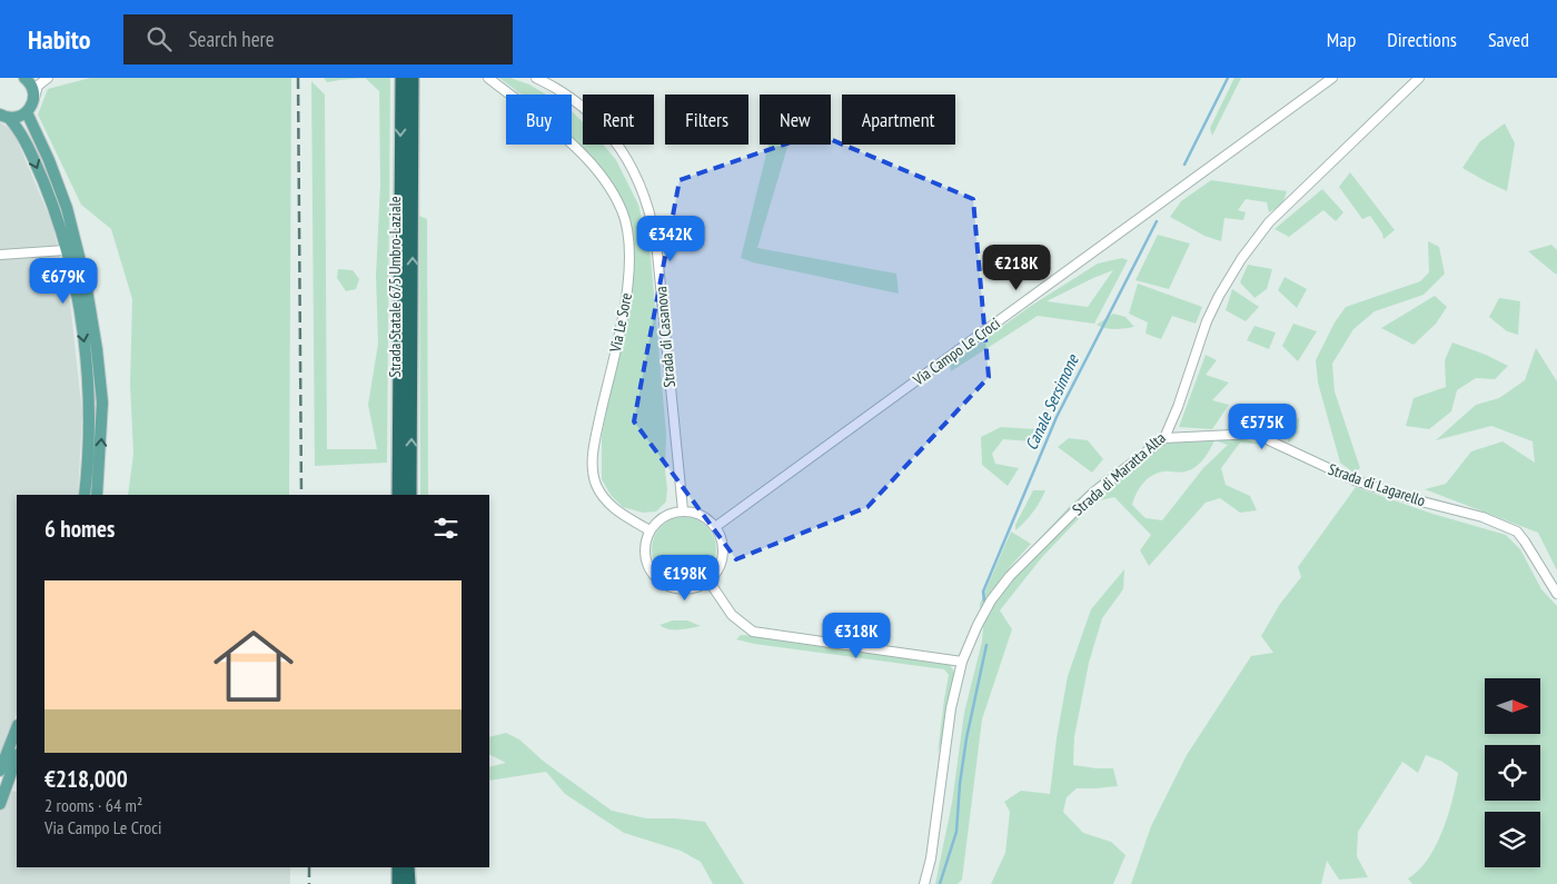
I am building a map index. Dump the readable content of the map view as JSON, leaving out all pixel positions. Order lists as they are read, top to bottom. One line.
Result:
{"streets":{"highway":["Strada Statale 675 Umbro-Laziale"],"street":["Via Le Sore","Strada di Casanova","Via Campo Le Croci","Strada di Maratta Alta","Strada di Lagarello"]},"crossings":[["Via Le Sore","Strada di Casanova"],["Via Le Sore","Via Campo Le Croci"],["Strada di Casanova","Via Campo Le Croci"],["Strada di Maratta Alta","Strada di Lagarello"]],"water":["Canale Sersimone"],"north":"right","page":{"header":"Habito","search":"Search here","nav":["Map","Directions","Saved"],"chip":["Buy","Rent","Filters","New","Apartment"],"price":["€342K","€218K","€679K","€575K","€198K","€318K"],"heading":"6 homes","list":[{"name":"€218,000","note":"2 rooms · 64 m² · Via Campo Le Croci"}]}}
